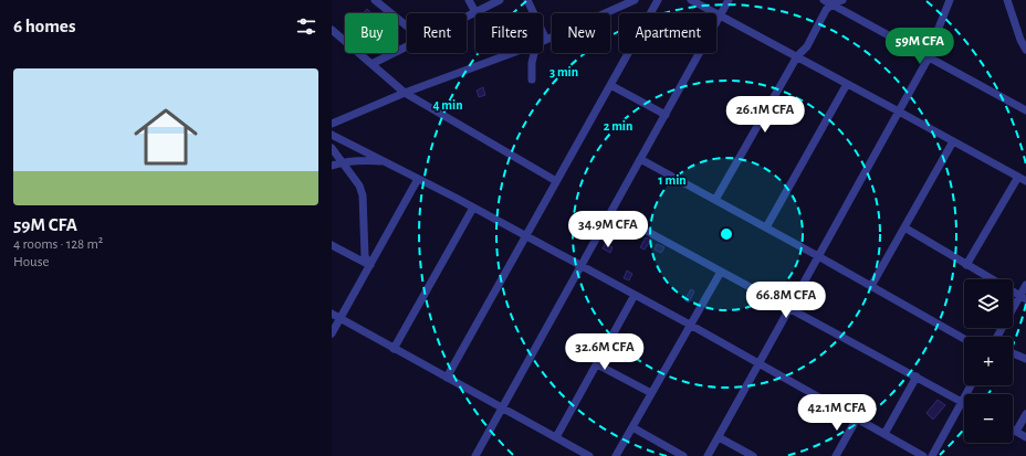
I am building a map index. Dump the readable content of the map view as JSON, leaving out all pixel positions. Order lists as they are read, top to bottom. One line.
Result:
{"page":{"heading":"6 homes","chip":["Buy","Rent","Filters","New","Apartment"],"price":["59M CFA","26.1M CFA","34.9M CFA","66.8M CFA","32.6M CFA","42.1M CFA"],"list":[{"name":"59M CFA","note":"4 rooms · 128 m² · House"}],"map_buttons":["+","−"]},"rings":["3 min","4 min","2 min","1 min"]}
